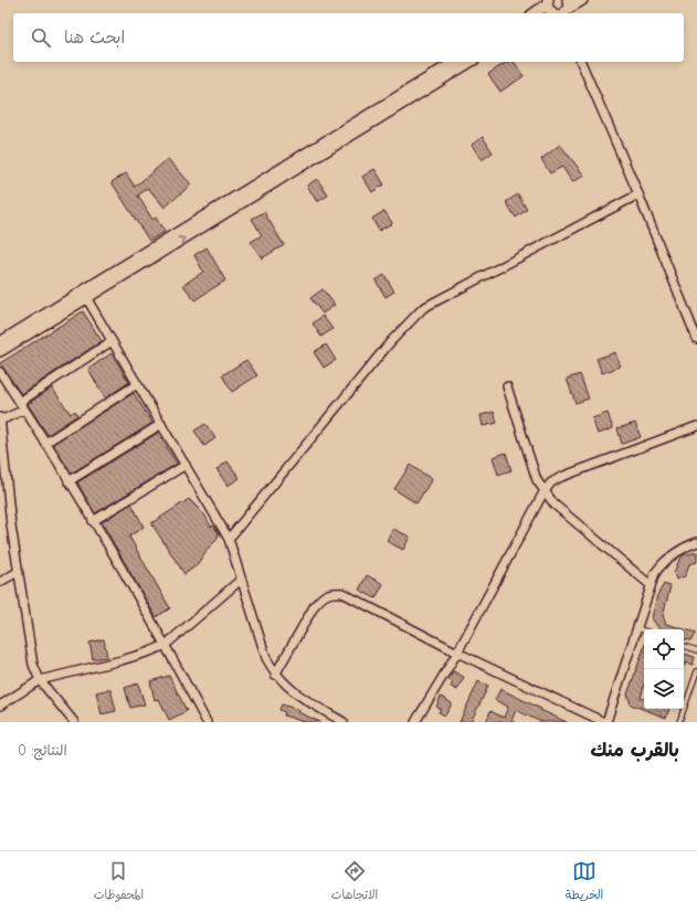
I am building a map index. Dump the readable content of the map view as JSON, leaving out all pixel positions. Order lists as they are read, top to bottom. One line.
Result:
{"page":{"search":"ابحث هنا","heading":["بالقرب منك","النتائج: 0"],"nav":["الخريطة","الاتجاهات","المحفوظات"]}}
